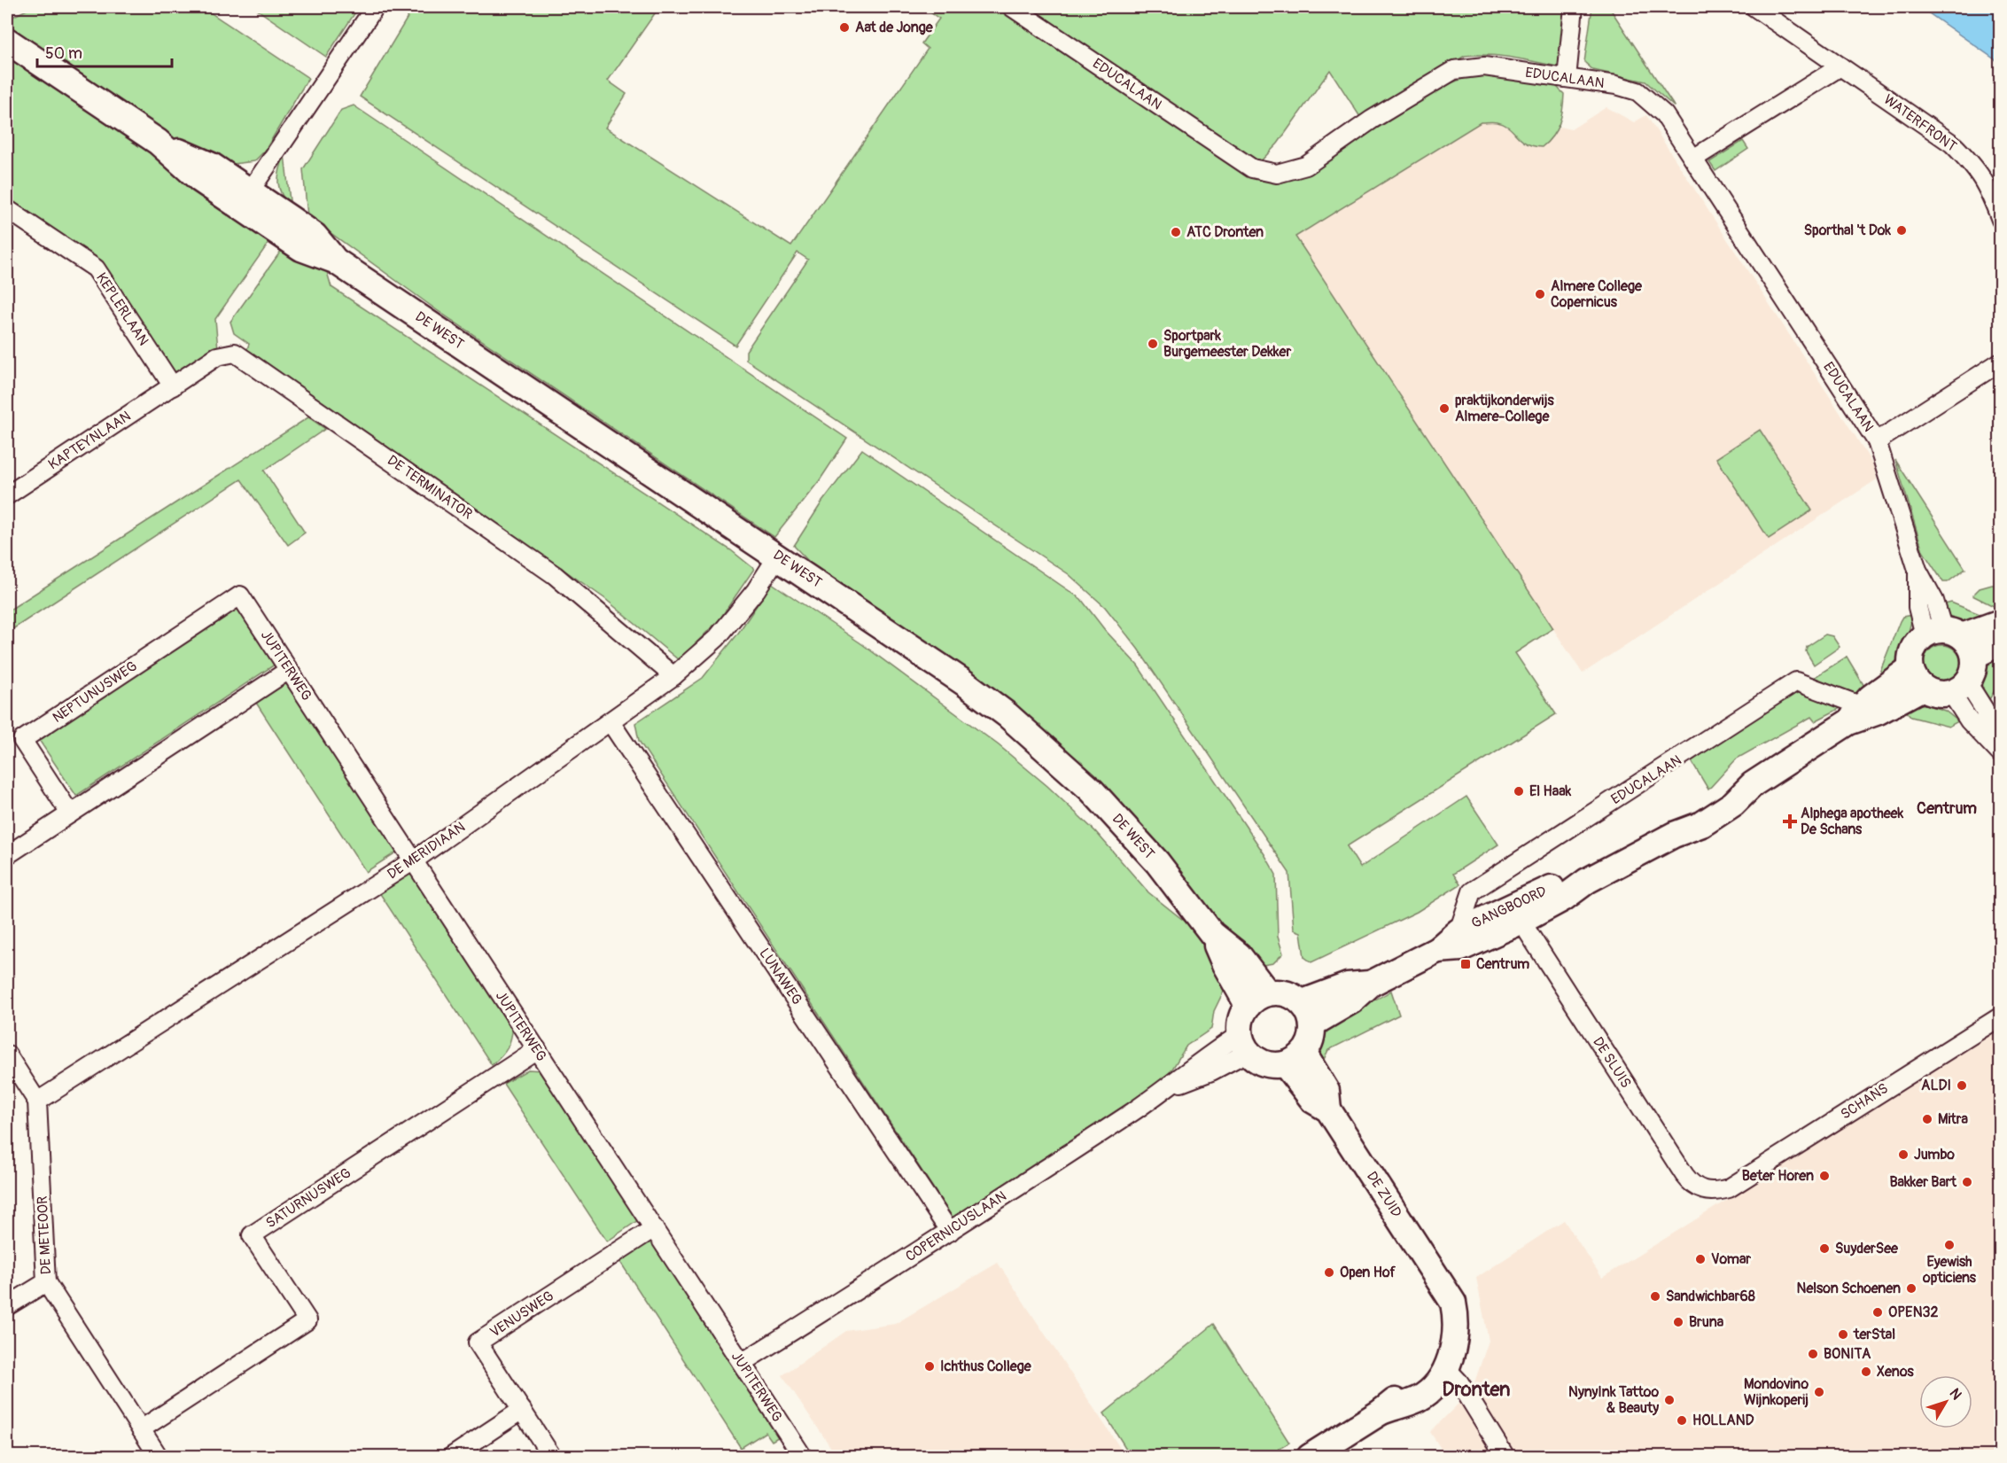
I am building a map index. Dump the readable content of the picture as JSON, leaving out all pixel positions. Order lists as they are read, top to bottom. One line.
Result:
{"streets":{"main road":["DE WEST","GANGBOORD","DE ZUID"],"street":["EDUCALAAN","WATERFRONT","KEPLERLAAN","KAPTEYNLAAN","DE TERMINATOR","JUPITERWEG","NEPTUNUSWEG","DE MERIDIAAN","LUNAWEG","DE SLUIS","SCHANS","SATURNUSWEG","COPERNICUSLAAN","DE METEOOR","VENUSWEG"]},"crossings":[["EDUCALAAN","GANGBOORD"],["KEPLERLAAN","KAPTEYNLAAN"],["KEPLERLAAN","DE TERMINATOR"],["DE WEST","DE MERIDIAAN"],["DE WEST","GANGBOORD"],["DE WEST","DE ZUID"],["DE WEST","COPERNICUSLAAN"],["KAPTEYNLAAN","DE TERMINATOR"],["DE TERMINATOR","DE MERIDIAAN"],["JUPITERWEG","NEPTUNUSWEG"],["JUPITERWEG","DE MERIDIAAN"],["JUPITERWEG","SATURNUSWEG"],["JUPITERWEG","COPERNICUSLAAN"],["JUPITERWEG","VENUSWEG"],["DE MERIDIAAN","LUNAWEG"],["DE MERIDIAAN","DE METEOOR"],["GANGBOORD","DE SLUIS"],["GANGBOORD","DE ZUID"],["GANGBOORD","COPERNICUSLAAN"],["LUNAWEG","COPERNICUSLAAN"],["DE SLUIS","SCHANS"],["DE ZUID","COPERNICUSLAAN"],["SATURNUSWEG","DE METEOOR"]],"districts":["Centrum","Dronten"],"places":{"other":["Aat de Jonge","Sporthal 't Dok","ATC Dronten","Almere College Copernicus","Sportpark Burgemeester Dekker","praktijkonderwijs Almere-College","El Haak","ALDI","Mitra","Jumbo","Beter Horen","Bakker Bart","Eyewish opticiens","SuyderSee","Vomar","Open Hof","Nelson Schoenen","Sandwichbar68","OPEN32","Bruna","terStal","BONITA","Ichthus College","Xenos","Mondovino Wijnkoperij","NynyInk Tattoo & Beauty","HOLLAND"],"health":["Alphega apotheek De Schans"],"transit":["Centrum"]},"scale_bar":"50 m","north":"top right"}
